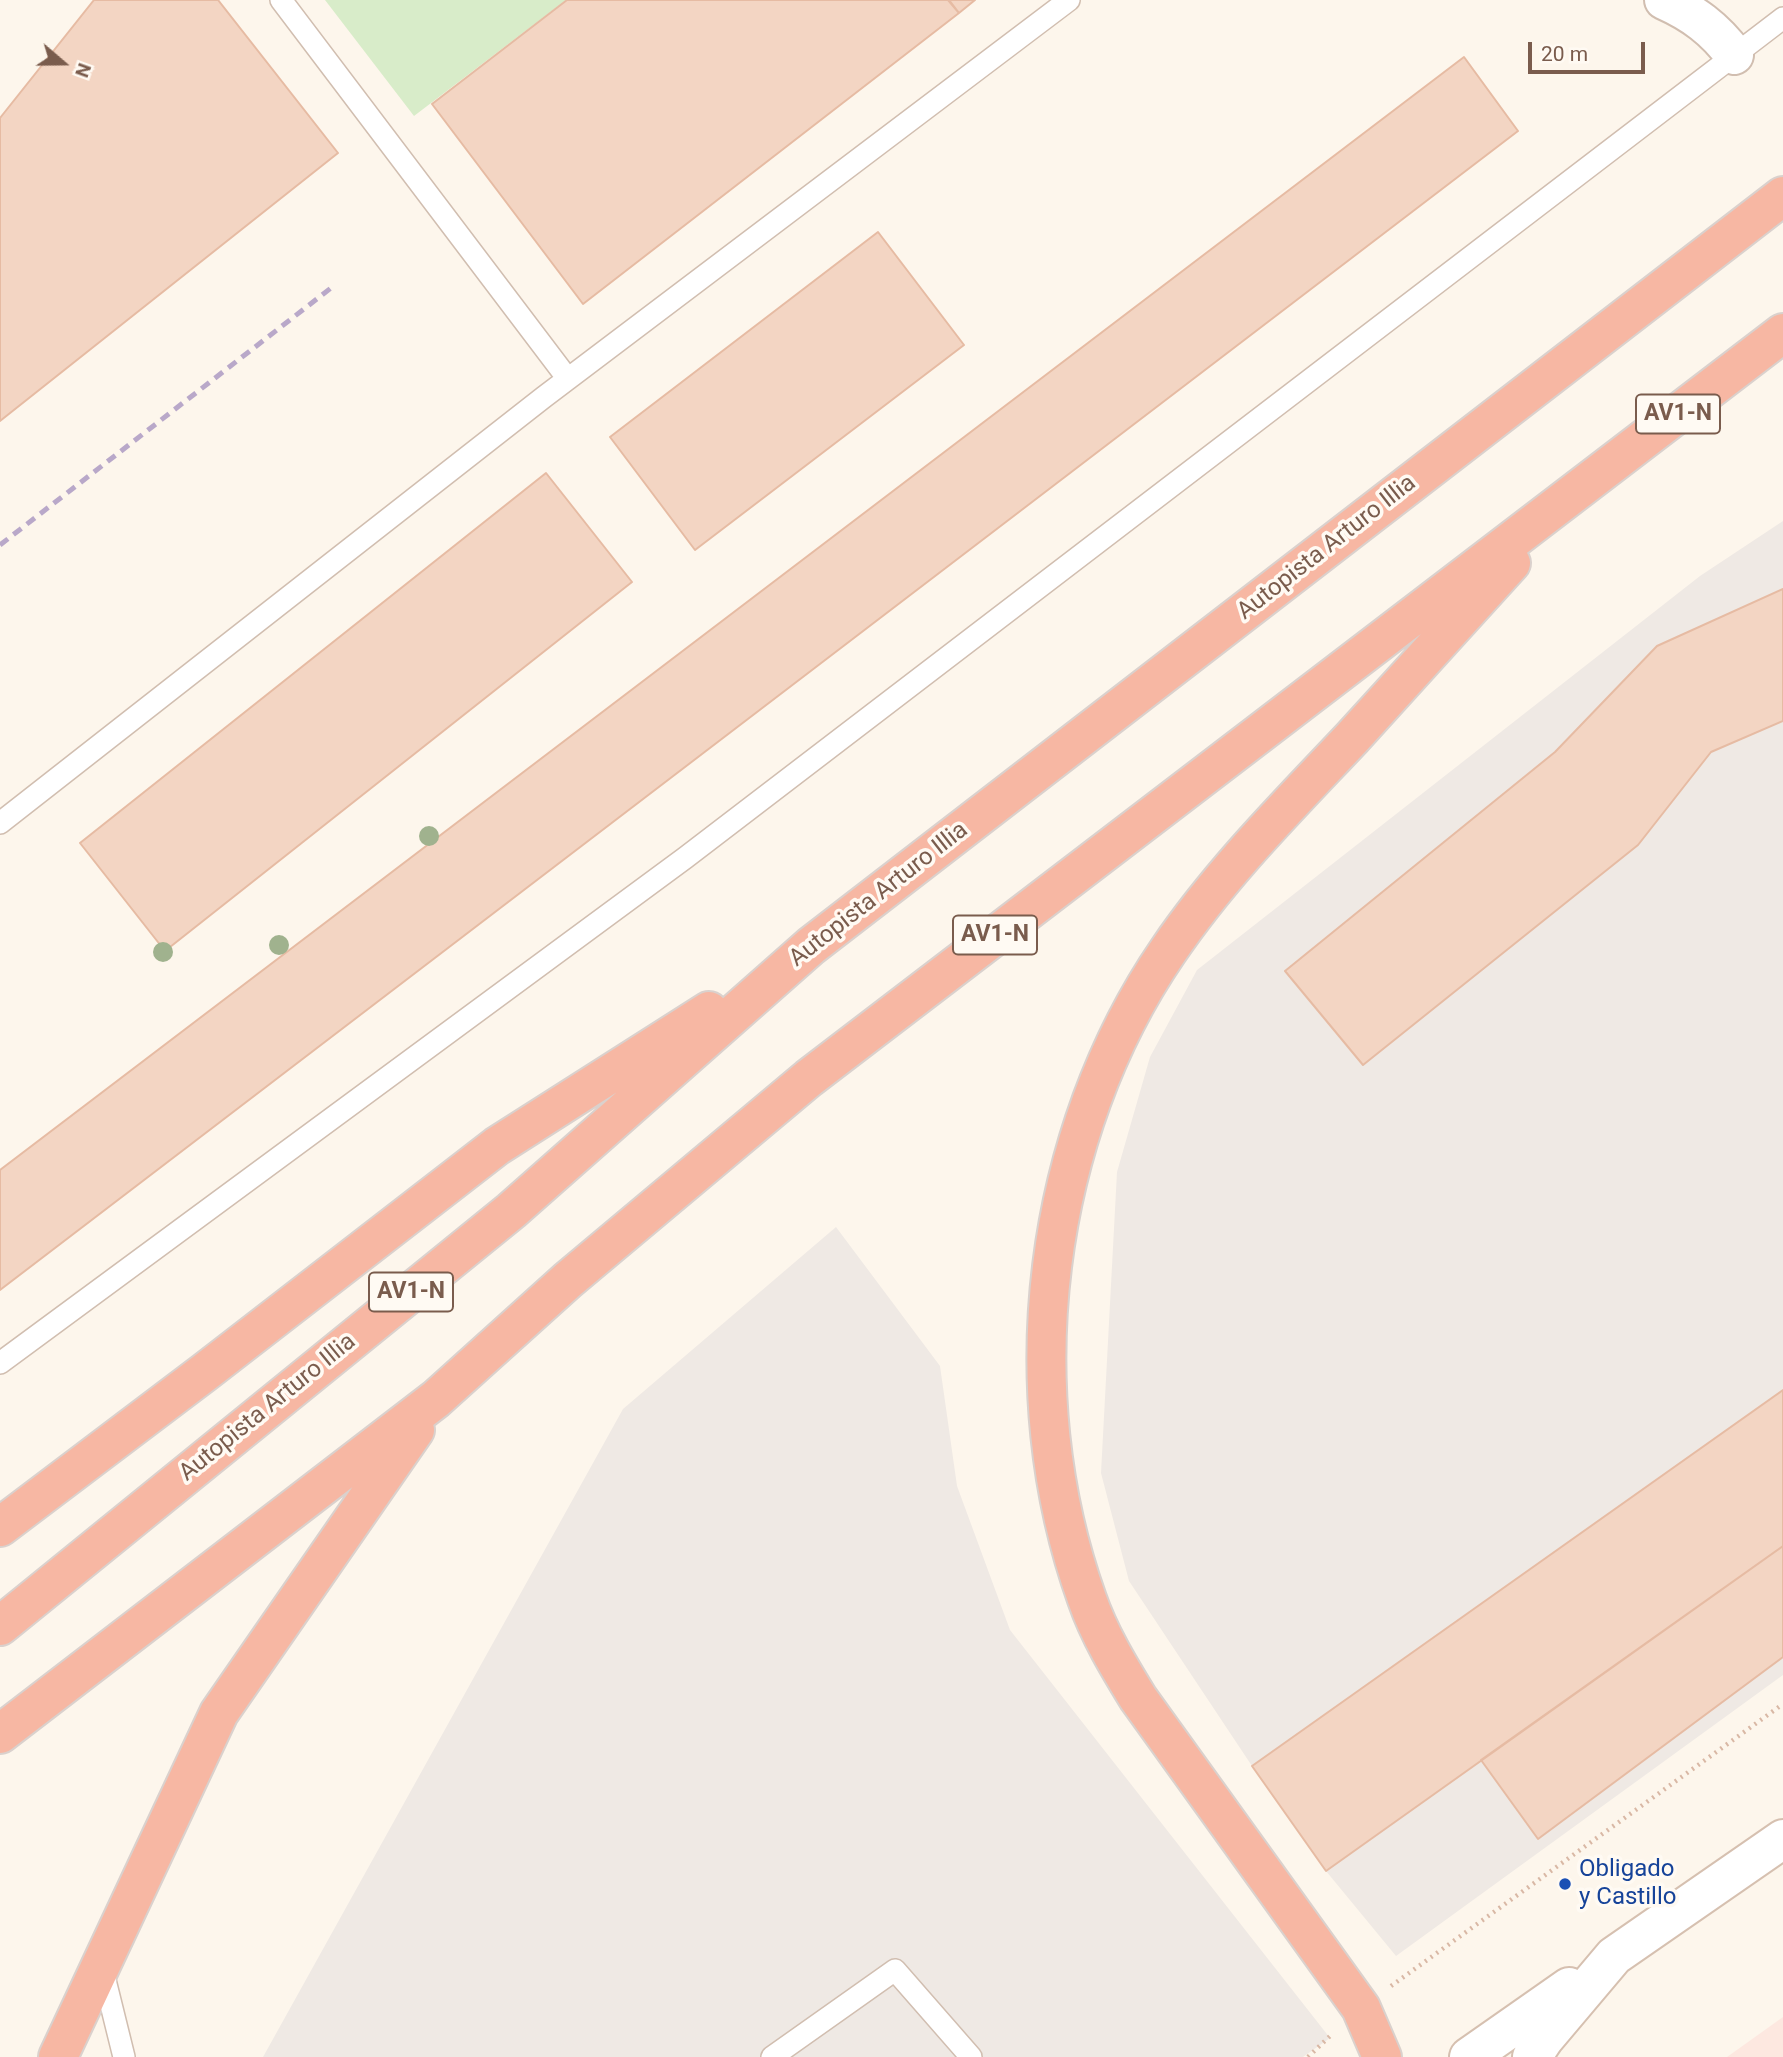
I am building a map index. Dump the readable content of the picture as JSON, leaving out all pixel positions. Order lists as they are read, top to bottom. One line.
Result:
{"streets":{"highway":["AV1-N","Autopista Arturo Illia"]},"places":["Obligado y Castillo"],"scale_bar":"20 m","north":"right"}
